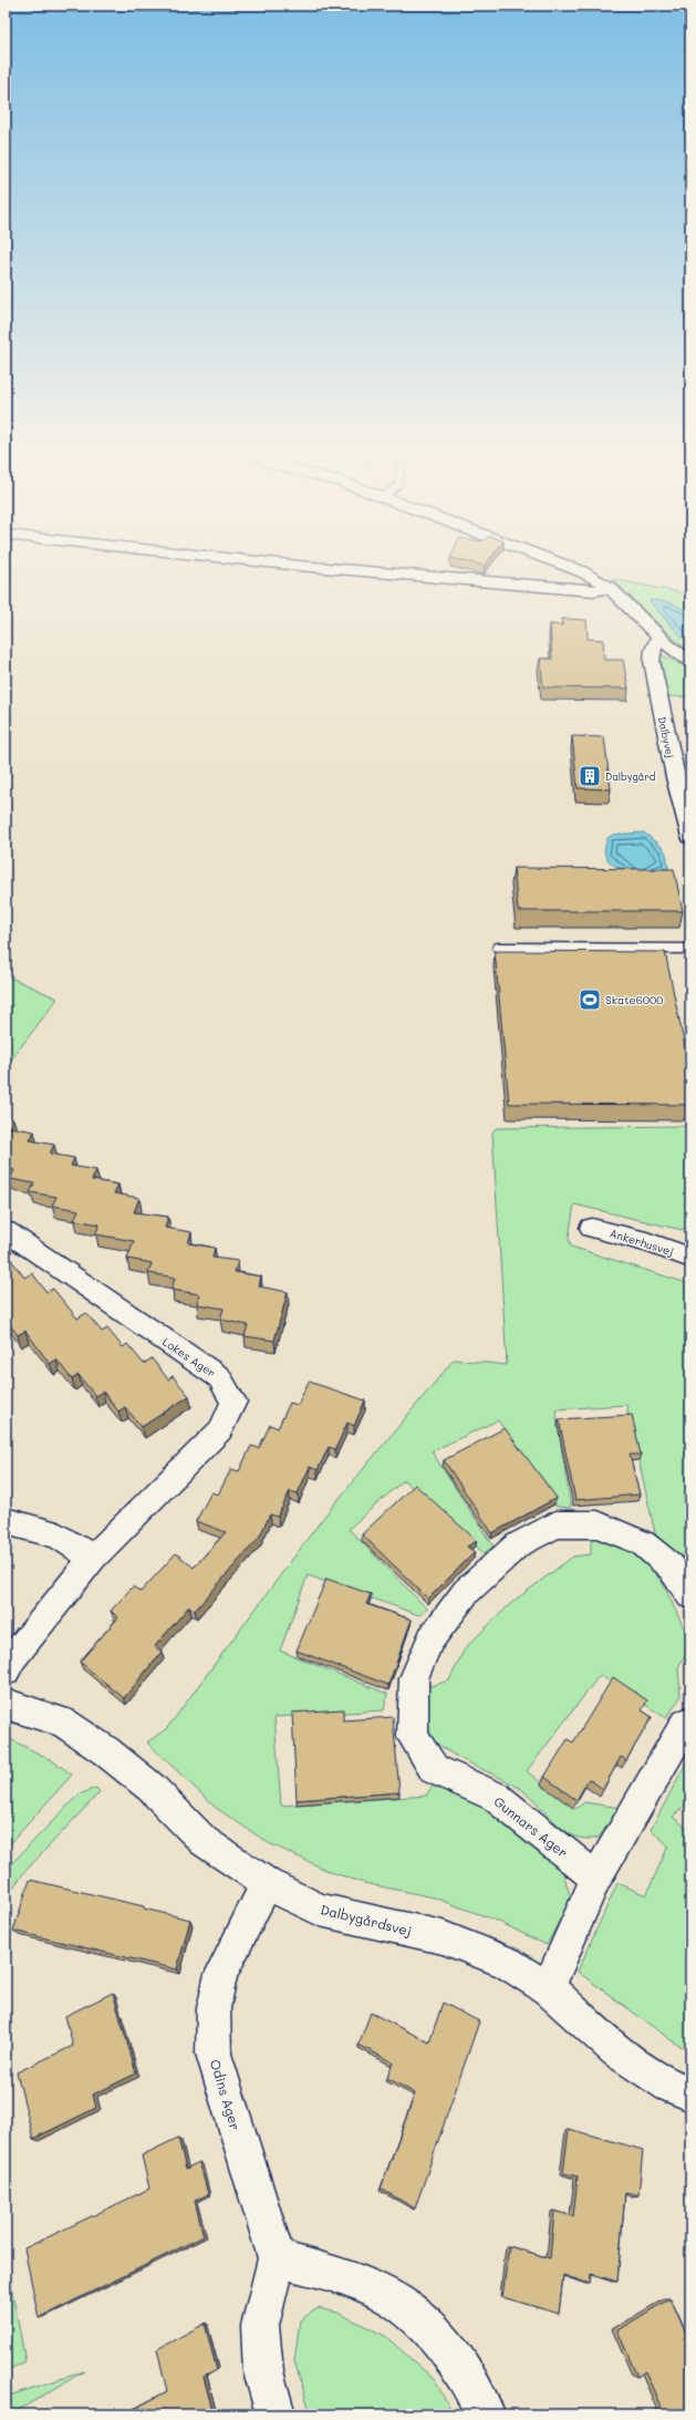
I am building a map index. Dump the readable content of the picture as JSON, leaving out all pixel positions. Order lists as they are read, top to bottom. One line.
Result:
{"streets":{"street":["Dalbyvej","Ankerhusvej","Lokes Ager","Gunnars Ager","Dalbygårdsvej","Odins Ager"]},"crossings":[["Dalbygårdsvej","Odins Ager"]],"places":{"building":["Dalbygård"],"sports":["Skate6000"]}}
